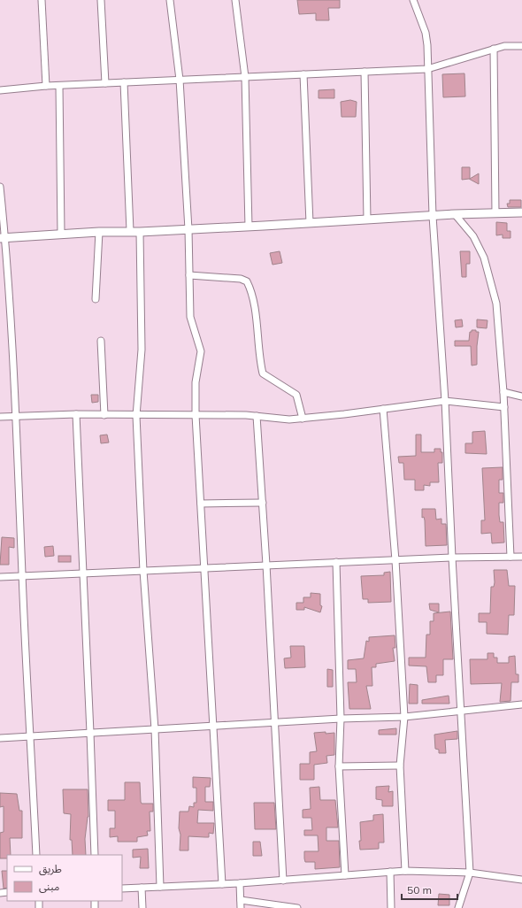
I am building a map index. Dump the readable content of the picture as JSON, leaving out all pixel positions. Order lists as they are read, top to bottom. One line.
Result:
{"legend":["طريق","مبنى"],"scale_bar":"50 m"}
